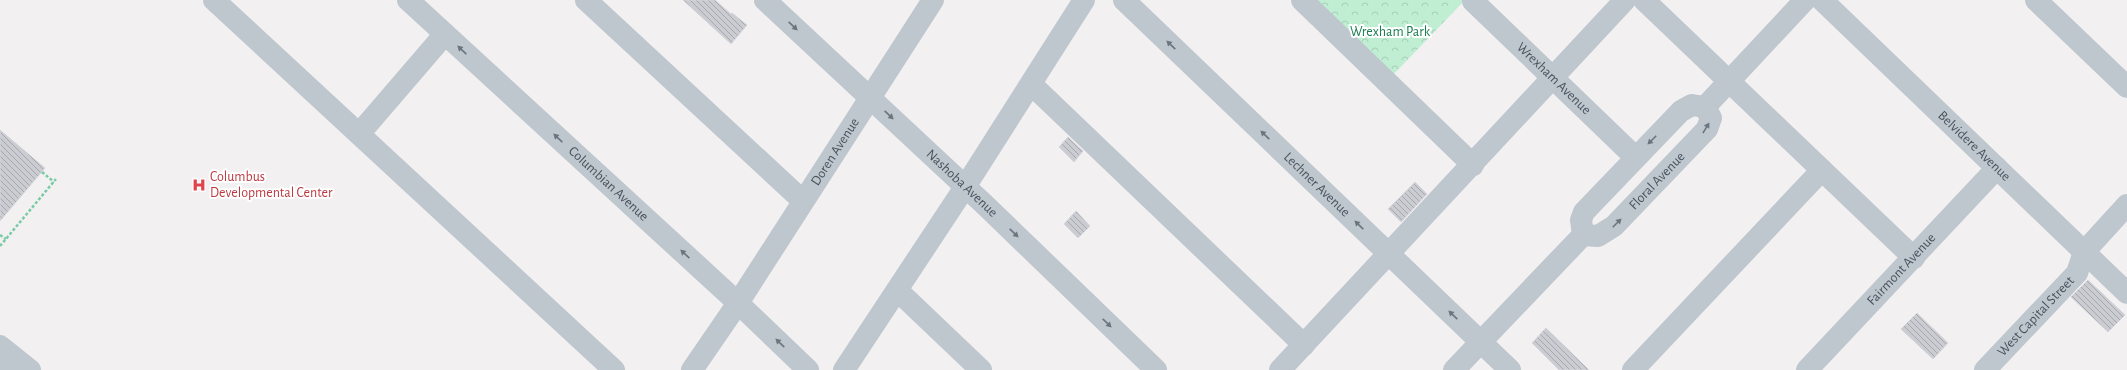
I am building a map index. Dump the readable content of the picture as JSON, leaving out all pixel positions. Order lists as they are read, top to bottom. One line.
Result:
{"streets":{"street":["Wrexham Avenue","Belvidere Avenue","Doren Avenue","Floral Avenue","Columbian Avenue","Nashoba Avenue","Lechner Avenue","Fairmont Avenue","West Capital Street"]},"crossings":[["Belvidere Avenue","Fairmont Avenue"],["Belvidere Avenue","West Capital Street"],["Doren Avenue","Columbian Avenue"],["Doren Avenue","Nashoba Avenue"]],"parks":["Wrexham Park"],"places":{"hospital":["Columbus Developmental Center"]}}
